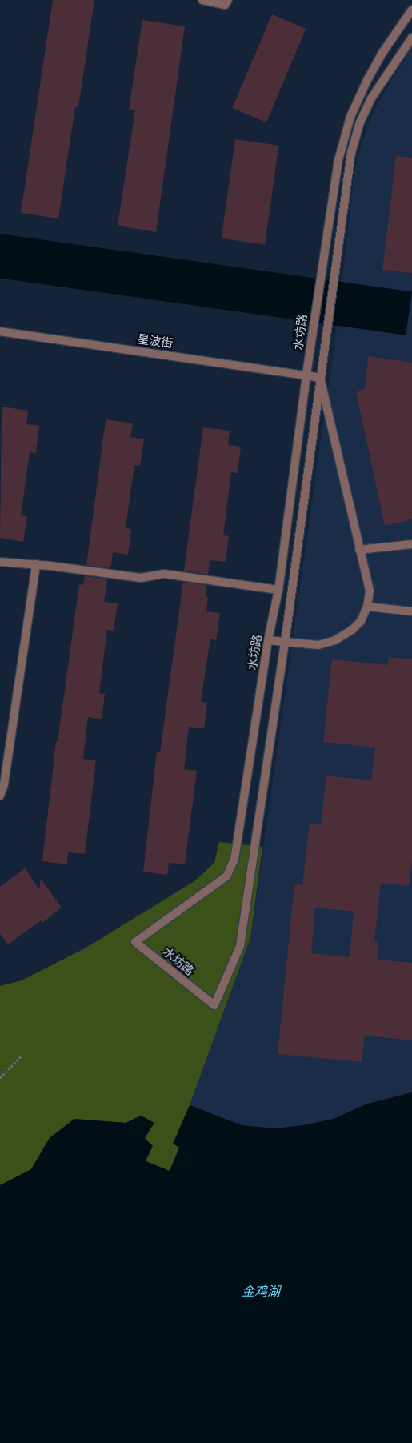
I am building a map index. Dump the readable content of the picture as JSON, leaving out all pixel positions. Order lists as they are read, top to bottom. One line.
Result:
{"streets":{"street":["水坊路","星波街"]},"crossings":[["水坊路","星波街"]],"water":["金鸡湖"]}
